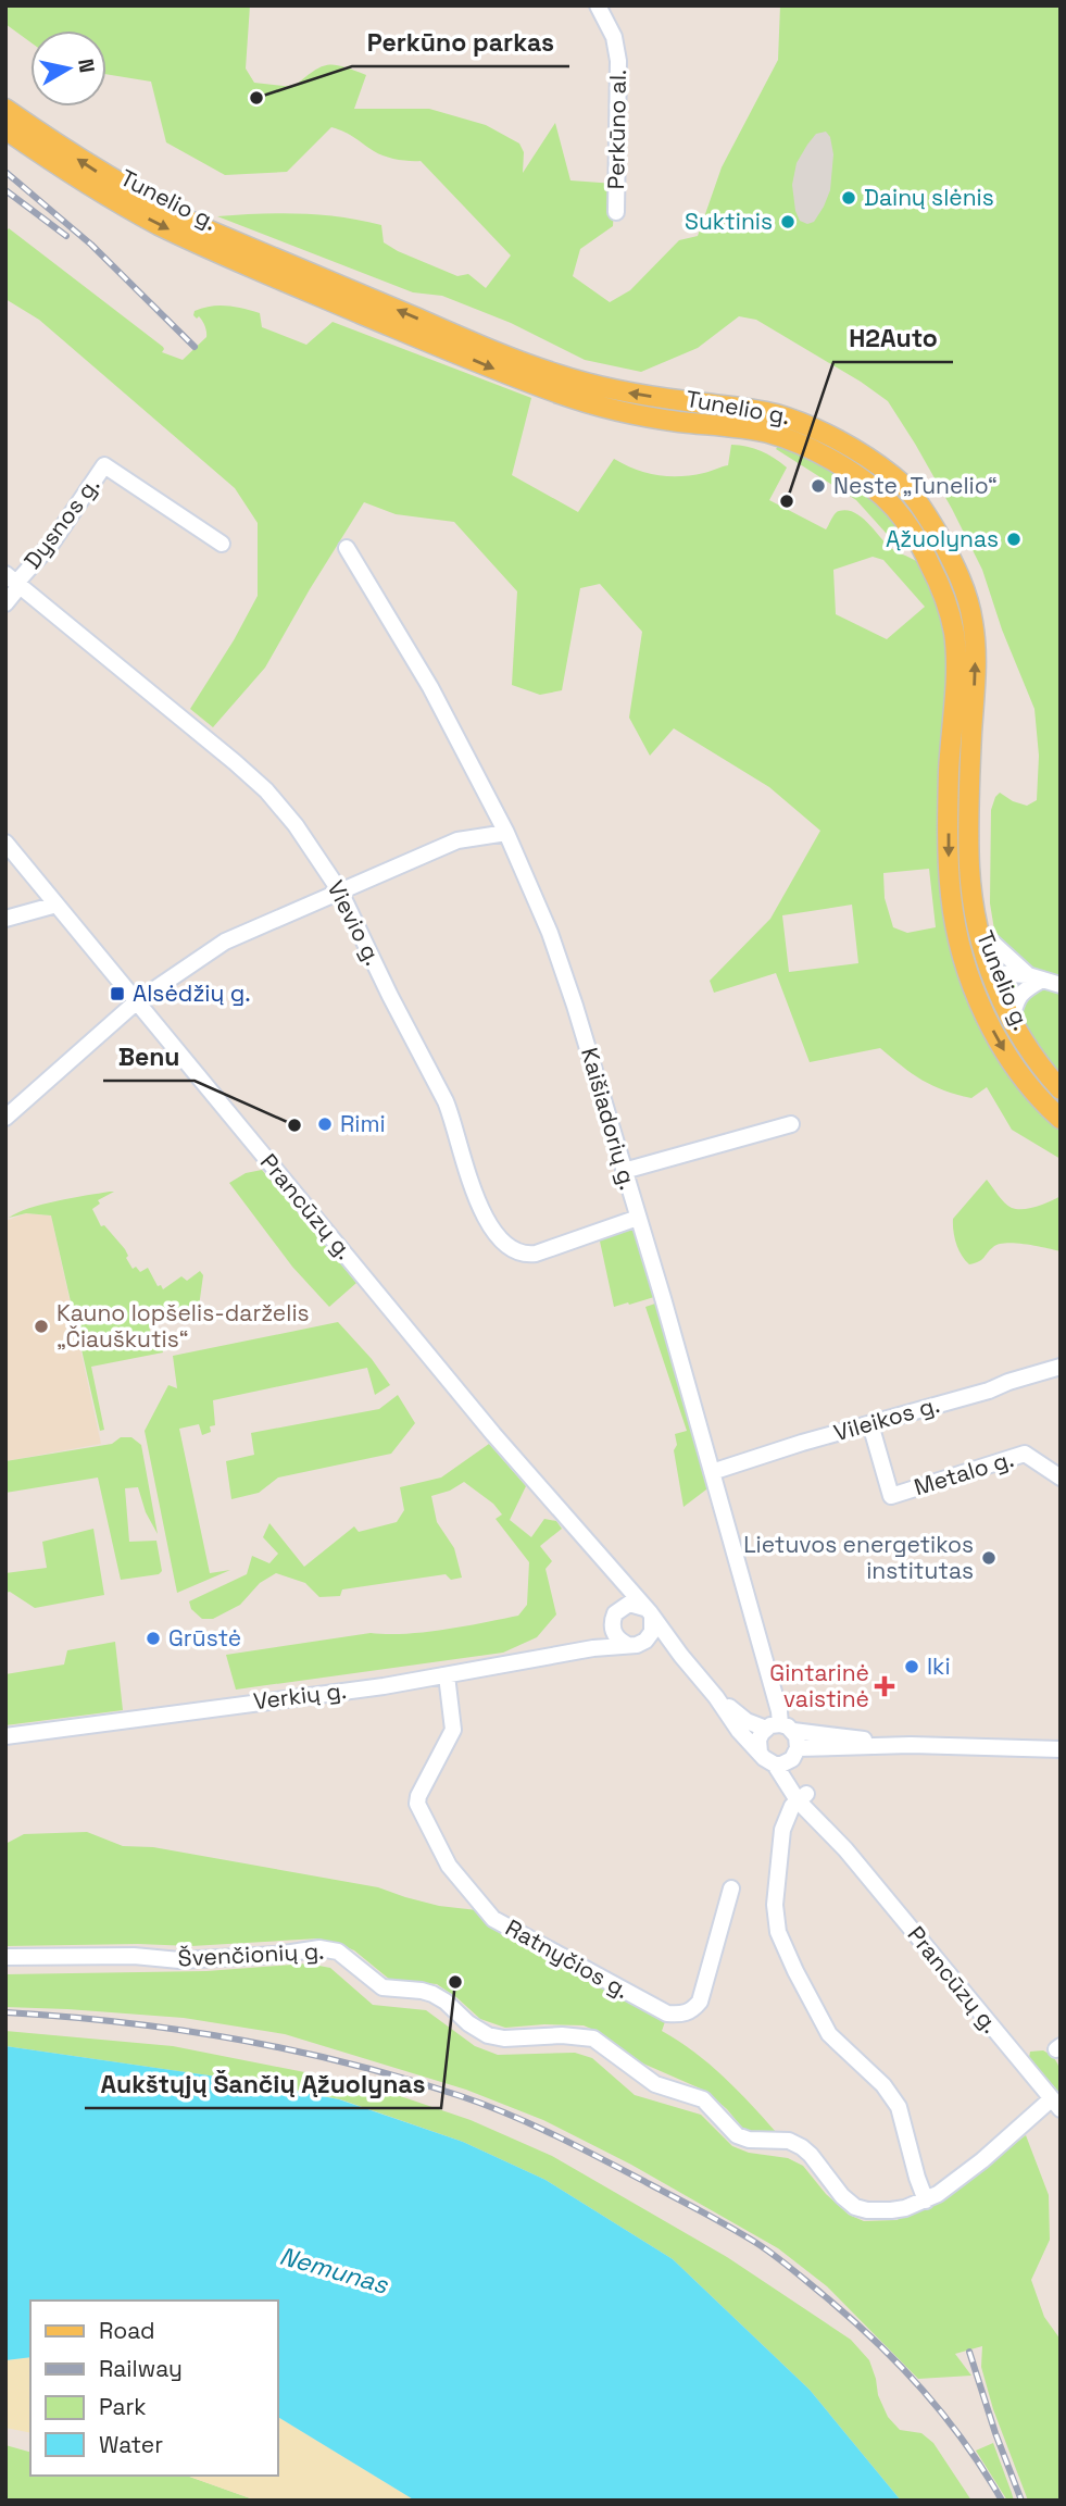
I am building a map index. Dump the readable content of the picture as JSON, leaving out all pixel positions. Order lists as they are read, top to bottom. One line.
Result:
{"streets":{"main road":["Tunelio g."],"street":["Perkūno al.","Dysnos g.","Vievio g.","Kaišiadorių g.","Prancūzų g.","Vileikos g.","Metalo g.","Verkių g.","Švenčionių g.","Ratnyčios g."]},"crossings":[["Dysnos g.","Vievio g."],["Vievio g.","Kaišiadorių g."],["Kaišiadorių g.","Prancūzų g."],["Kaišiadorių g.","Vileikos g."],["Prancūzų g.","Verkių g."],["Prancūzų g.","Švenčionių g."],["Vileikos g.","Metalo g."],["Verkių g.","Ratnyčios g."]],"water":["Nemunas"],"places":{"other":["Perkūno parkas","Dainų slėnis","Suktinis","Neste „Tunelio“","H2Auto","Ąžuolynas","Rimi","Benu","Kauno lopšelis-darželis „Čiauškutis“","Lietuvos energetikos institutas","Grūstė","Iki","Aukštųjų Šančių Ąžuolynas"],"transit":["Alsėdžių g."],"health":["Gintarinė vaistinė"]},"legend":["Road","Railway","Park","Water"],"north":"right"}
